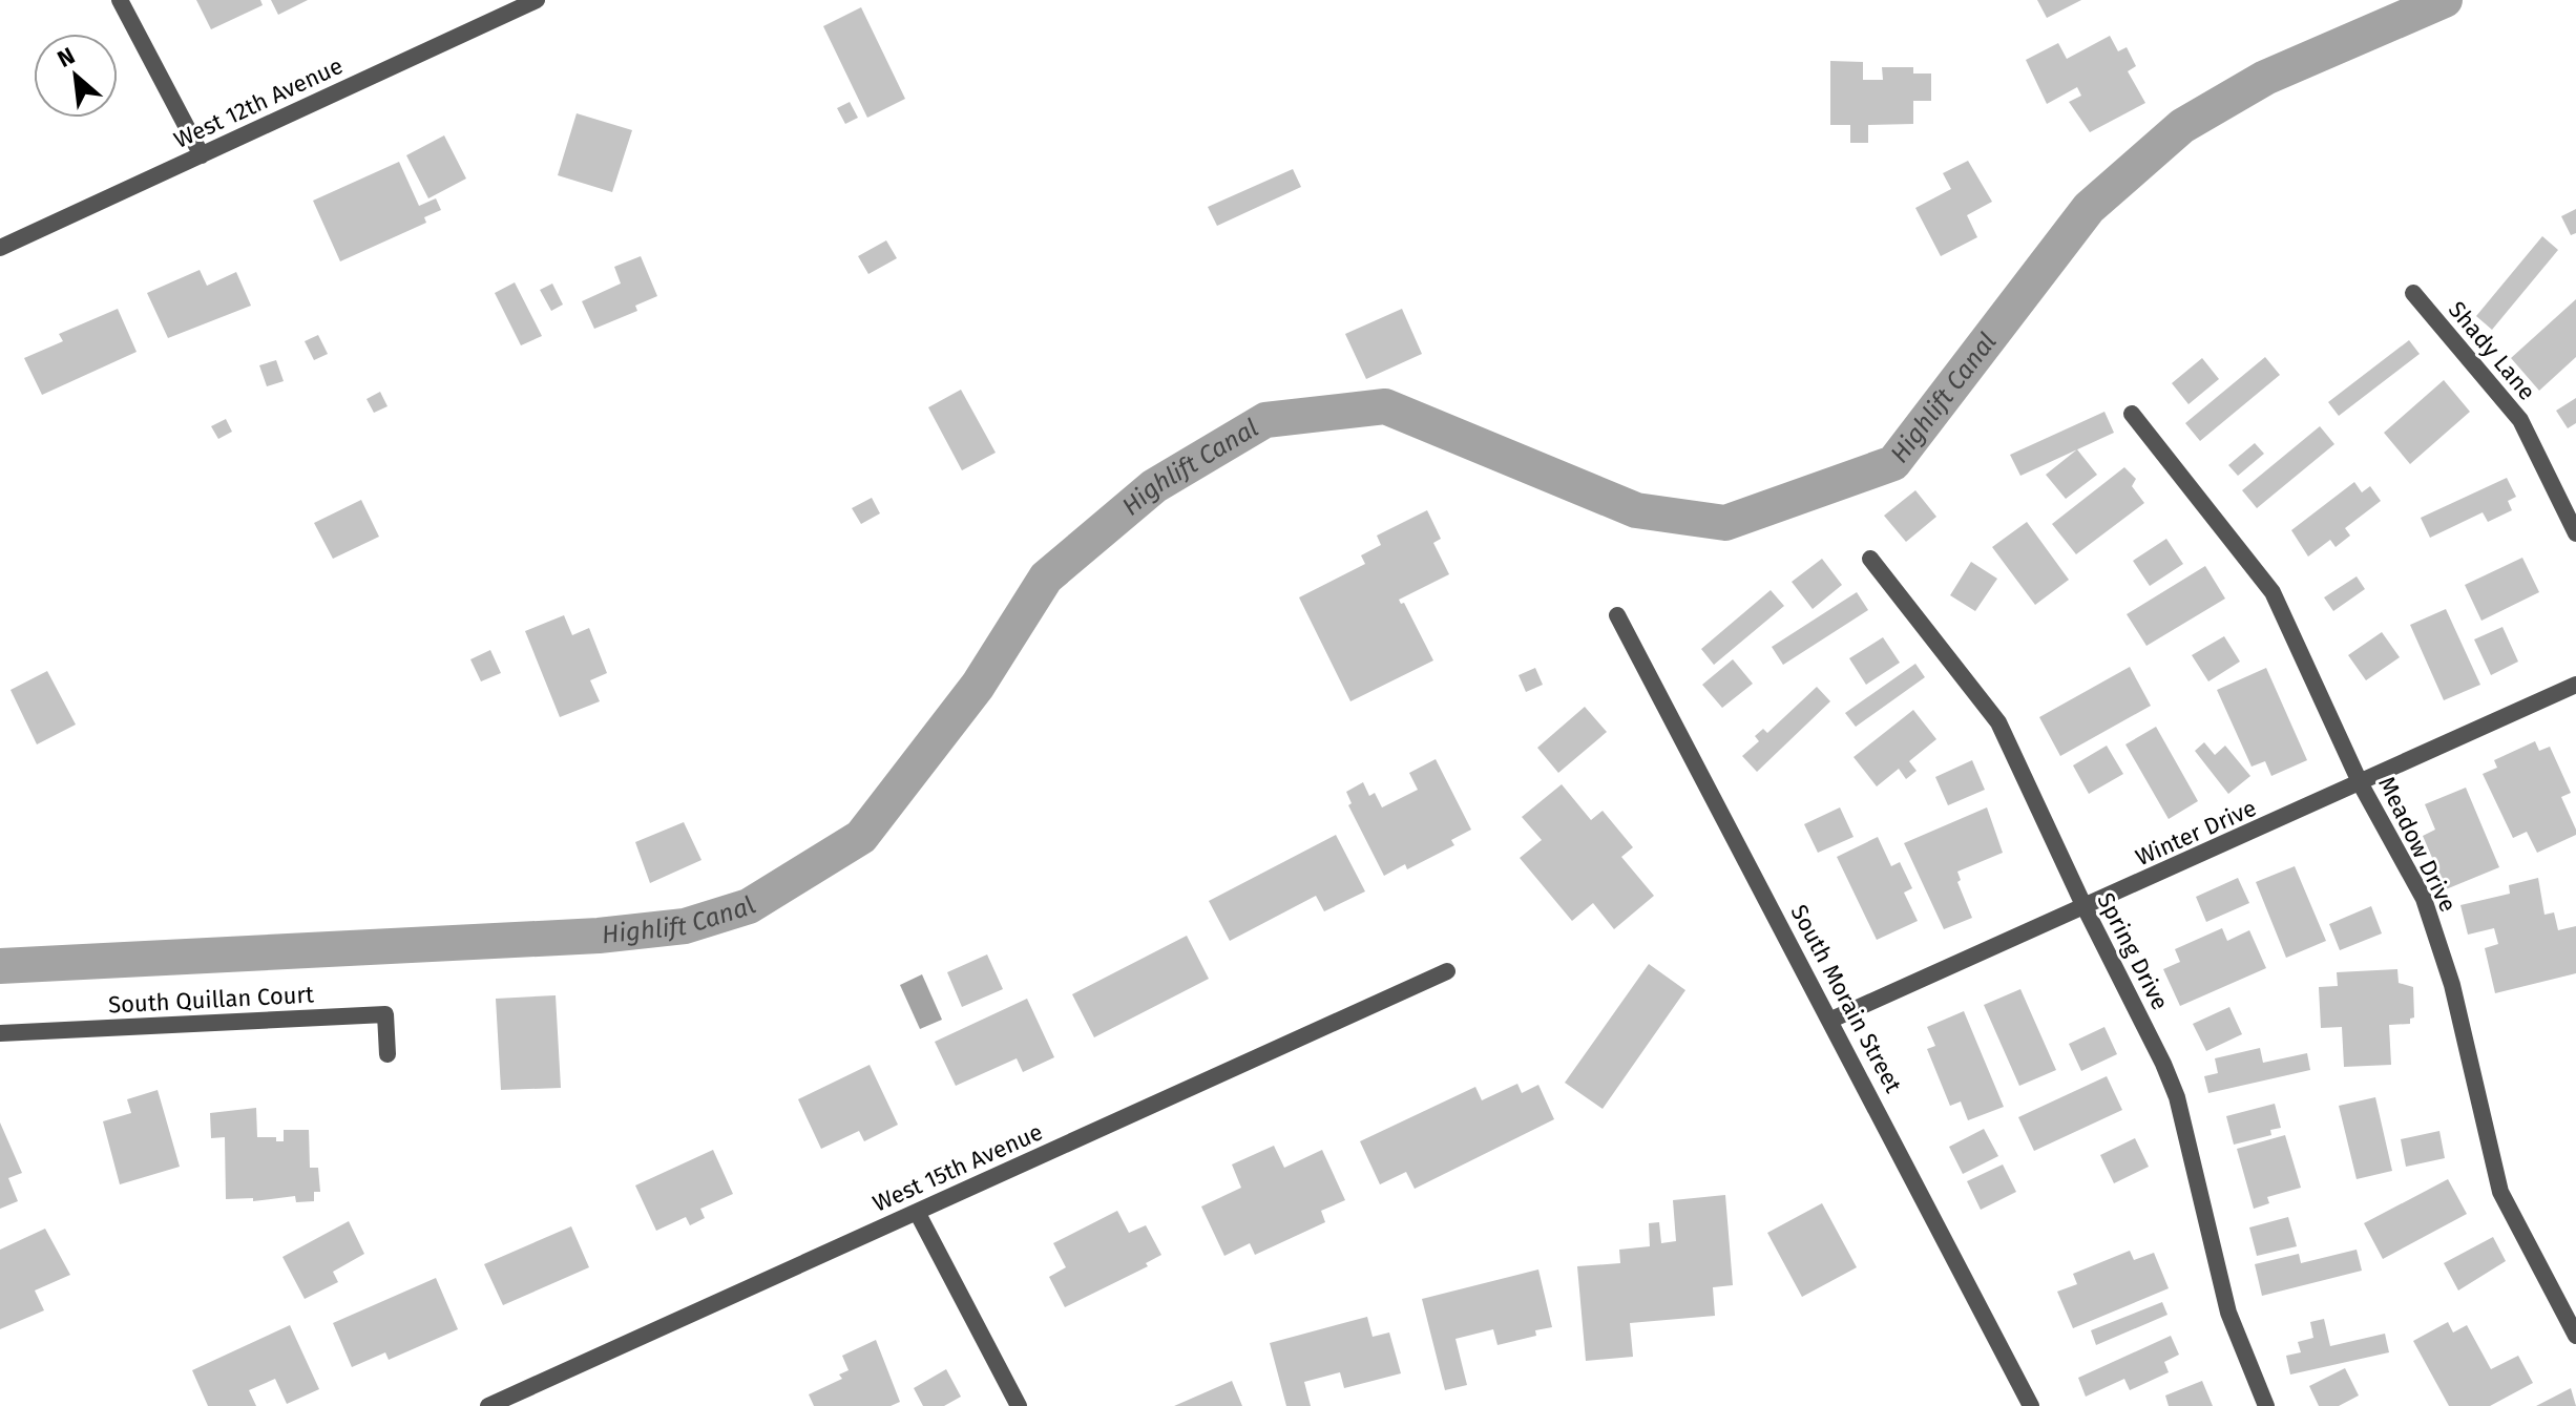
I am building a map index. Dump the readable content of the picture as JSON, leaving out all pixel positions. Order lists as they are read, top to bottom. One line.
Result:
{"streets":{"street":["West 12th Avenue","Shady Lane","Winter Drive","Meadow Drive","Spring Drive","South Morain Street","South Quillan Court","West 15th Avenue"]},"crossings":[["Winter Drive","Meadow Drive"],["Winter Drive","Spring Drive"],["Winter Drive","South Morain Street"]],"water":["Highlift Canal"],"north":"top left"}
